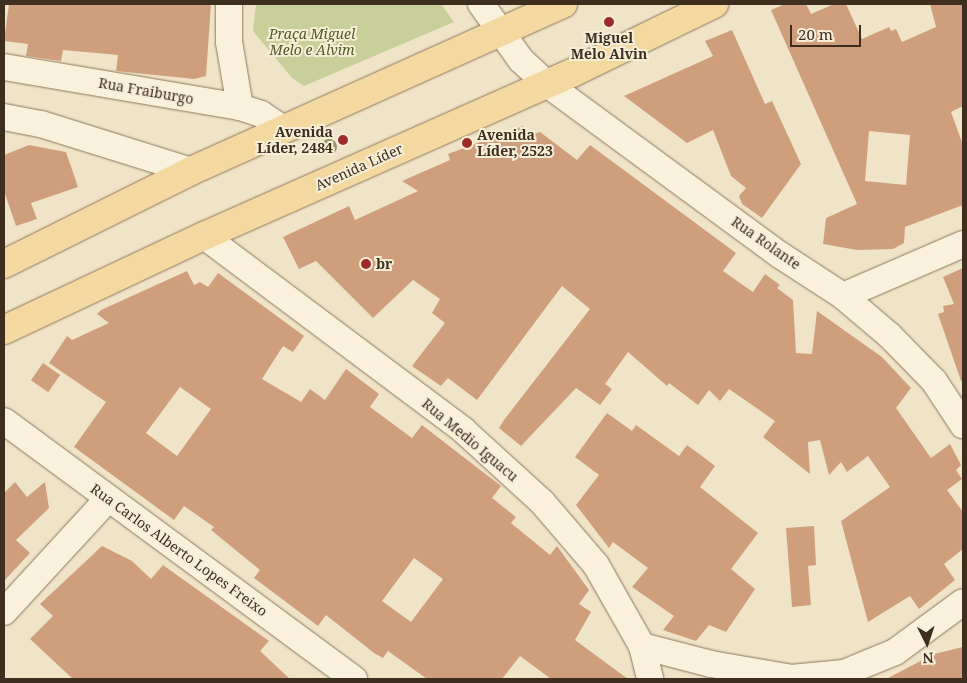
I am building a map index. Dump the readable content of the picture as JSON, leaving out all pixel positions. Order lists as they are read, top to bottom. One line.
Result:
{"streets":{"main road":["Avenida Líder"],"street":["Rua Fraiburgo","Rua Rolante","Rua Medio Iguacu","Rua Carlos Alberto Lopes Freixo"]},"crossings":[["Avenida Líder","Rua Rolante"],["Avenida Líder","Rua Medio Iguacu"]],"parks":["Praça Miguel Melo e Alvim"],"places":["Miguel Melo Alvin","Avenida Líder, 2484","Avenida Líder, 2523","br"],"scale_bar":"20 m","north":"bottom"}
